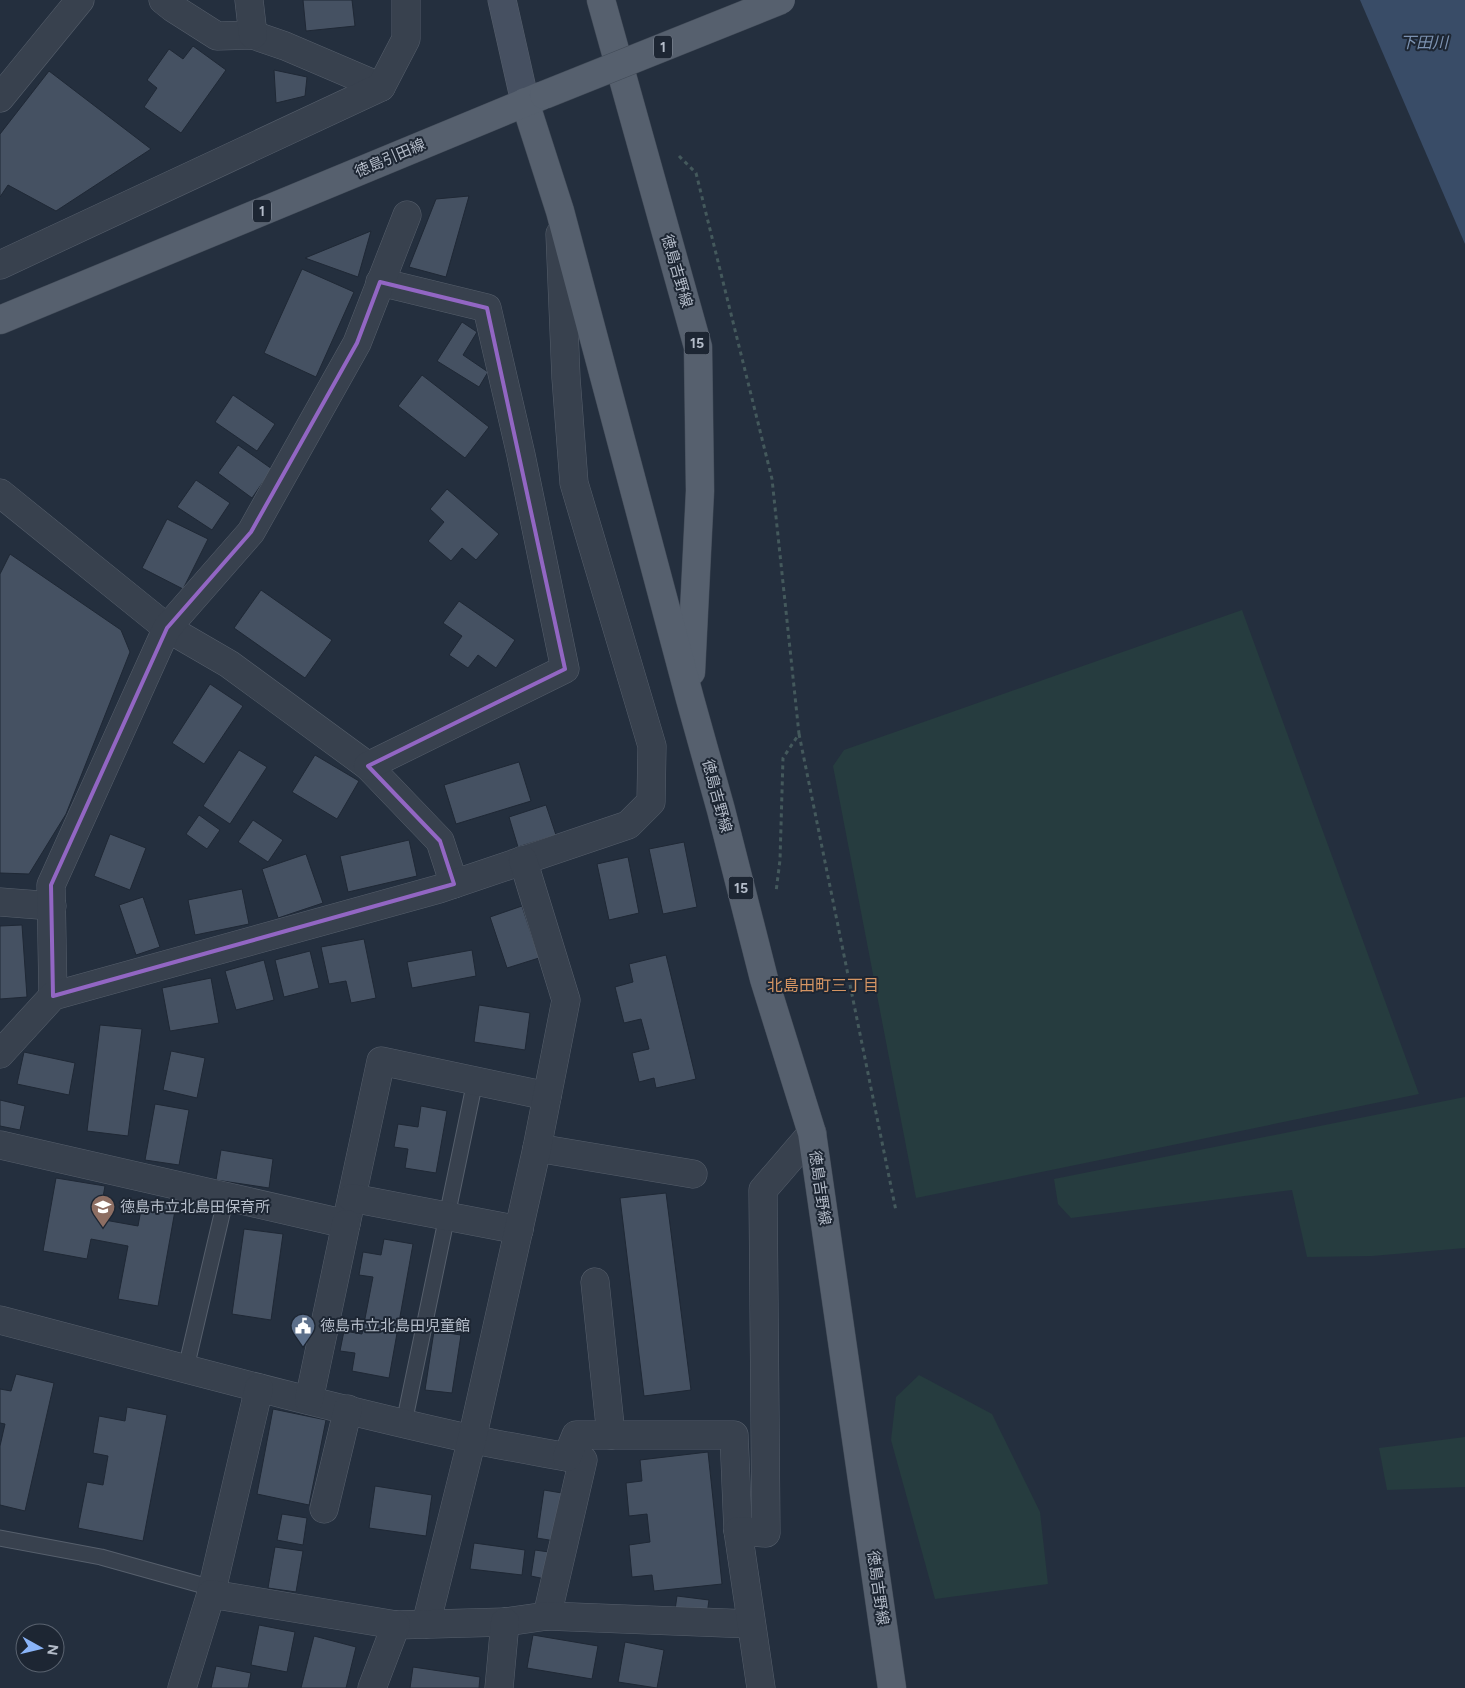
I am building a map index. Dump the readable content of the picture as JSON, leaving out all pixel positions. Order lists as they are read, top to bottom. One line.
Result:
{"streets":{"main road":["1","徳島引田線","徳島吉野線","15"]},"crossings":[["徳島引田線","徳島吉野線"]],"districts":["北島田町三丁目"],"water":["下田川"],"places":{"school or university":["徳島市立北島田保育所"],"public building":["徳島市立北島田児童館"]},"north":"right"}
